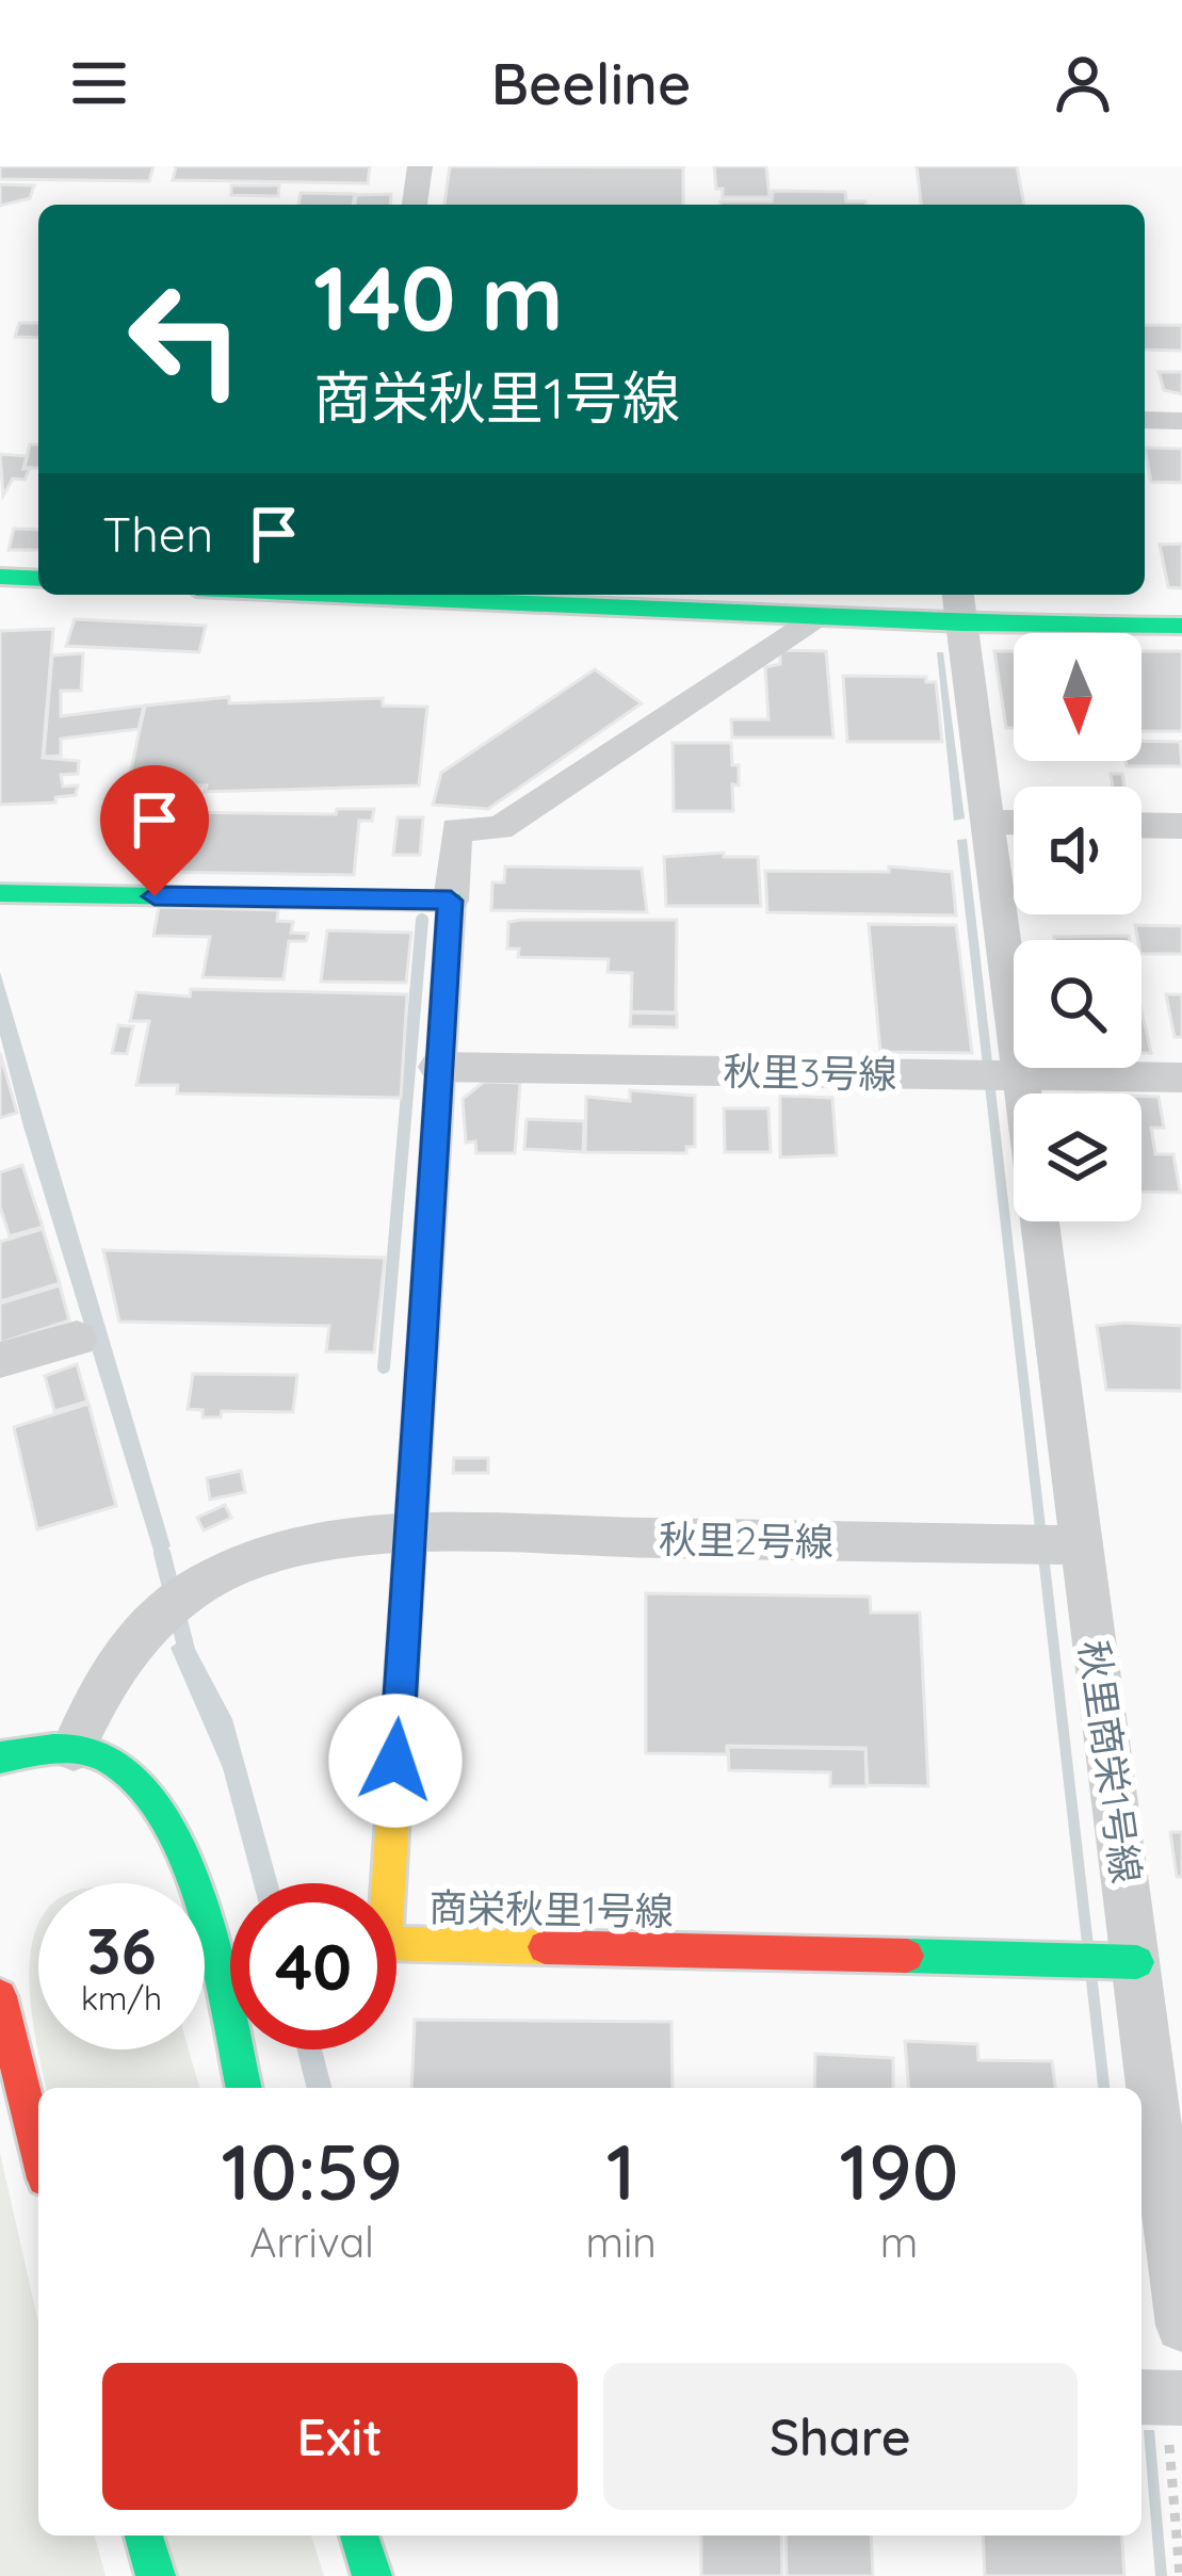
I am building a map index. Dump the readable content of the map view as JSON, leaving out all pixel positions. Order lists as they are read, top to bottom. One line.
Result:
{"streets":{"street":["秋里3号線","秋里2号線","秋里商栄1号線","商栄秋里1号線"]},"crossings":[["秋里3号線","秋里商栄1号線"],["秋里3号線","商栄秋里1号線"],["秋里2号線","秋里商栄1号線"],["秋里2号線","商栄秋里1号線"],["秋里商栄1号線","商栄秋里1号線"]],"north":"bottom","page":{"header":"Beeline","turn":["140 m","商栄秋里1号線"],"then":"Then","speed":"36 km/h","limit":"40","eta":["10:59","Arrival","1","min","190","m"],"buttons":["Exit","Share"]}}
